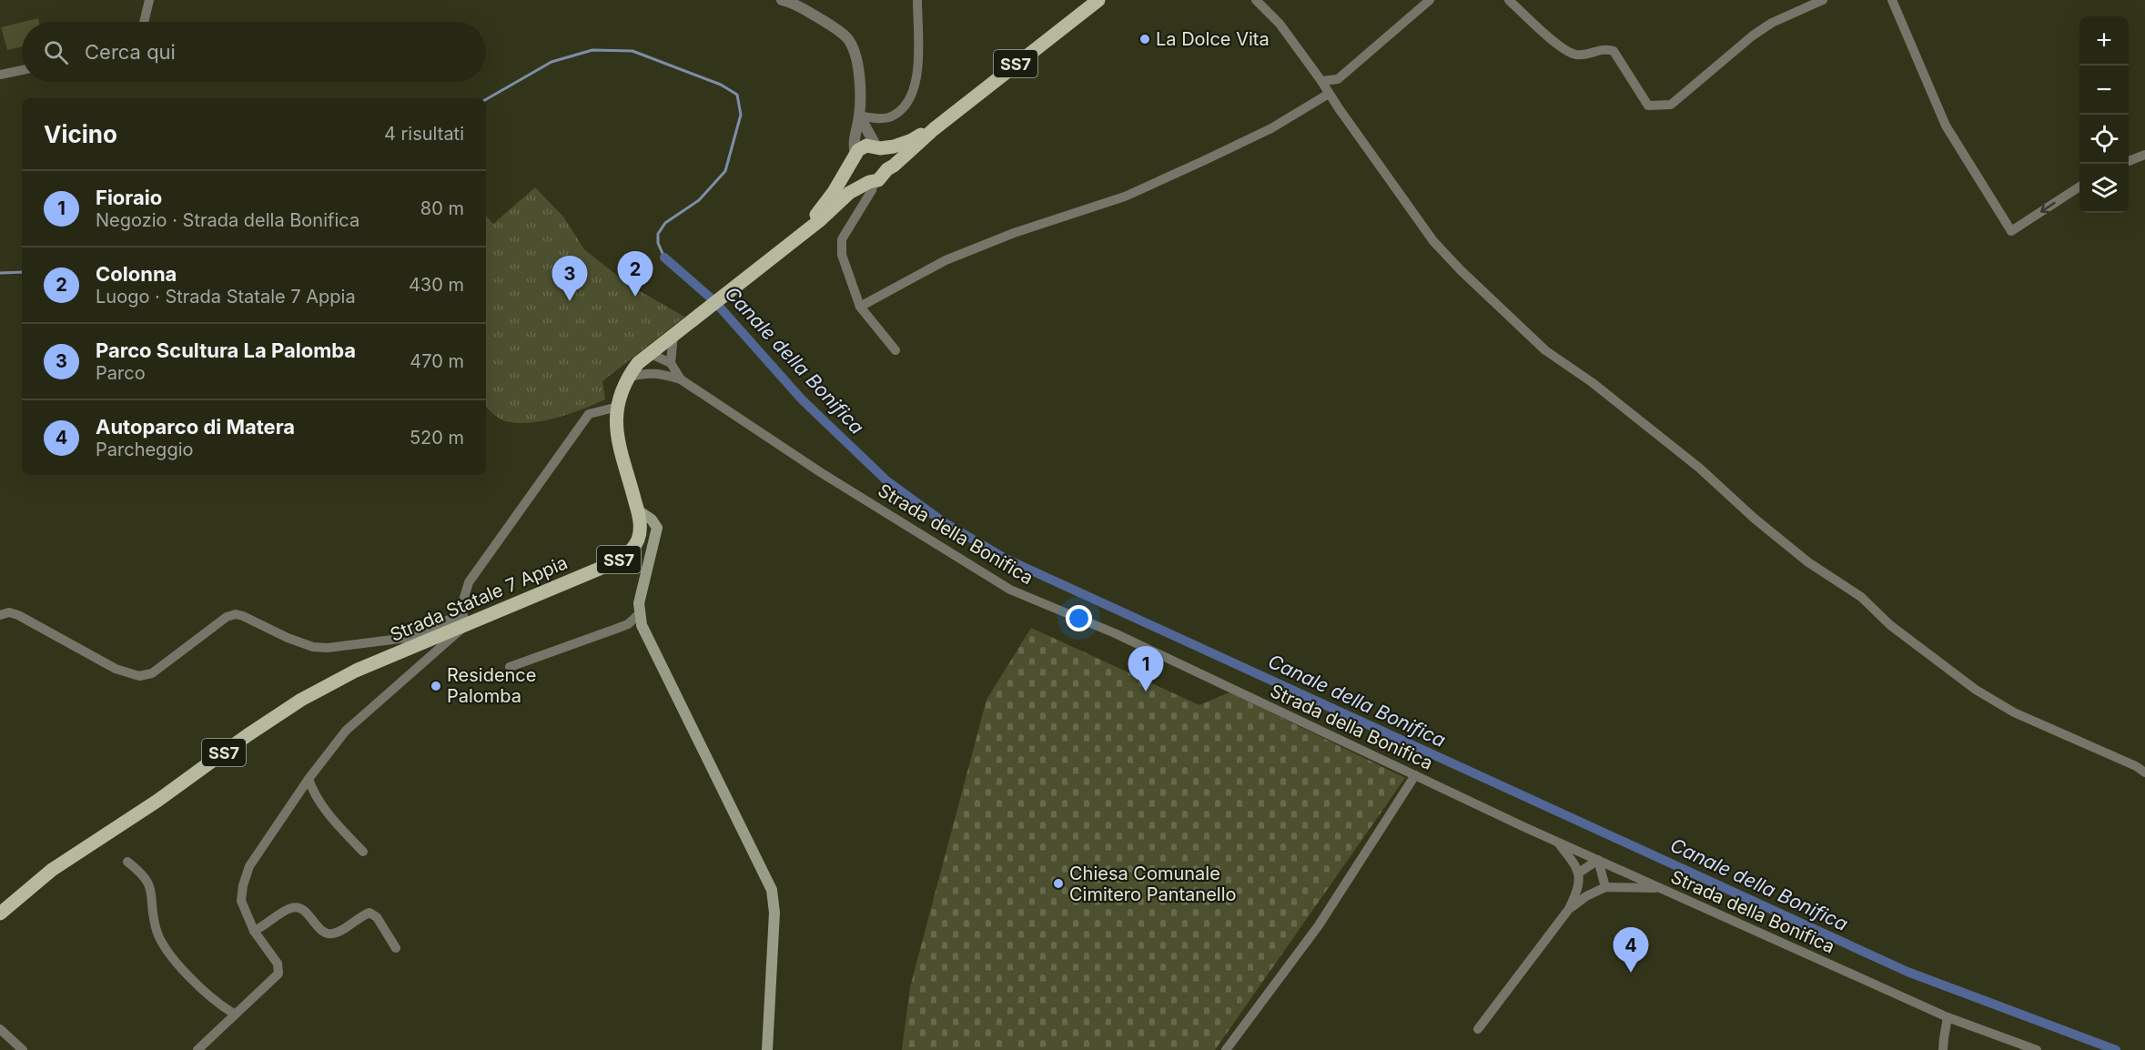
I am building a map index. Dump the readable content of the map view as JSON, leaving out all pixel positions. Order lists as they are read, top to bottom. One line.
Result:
{"streets":{"main road":["SS7","Strada Statale 7 Appia"],"street":["Strada della Bonifica"]},"water":["Canale della Bonifica"],"places":["La Dolce Vita","Residence Palomba","Chiesa Comunale Cimitero Pantanello"],"page":{"map_buttons":["+","−"],"search":"Cerca qui","heading":["Vicino","4 risultati"],"list":[{"mark":"1","name":"Fioraio","note":"Negozio · Strada della Bonifica","value":"80 m"},{"mark":"2","name":"Colonna","note":"Luogo · Strada Statale 7 Appia","value":"430 m"},{"mark":"3","name":"Parco Scultura La Palomba","note":"Parco","value":"470 m"},{"mark":"4","name":"Autoparco di Matera","note":"Parcheggio","value":"520 m"}],"pins":["2","3","1","4"]}}
